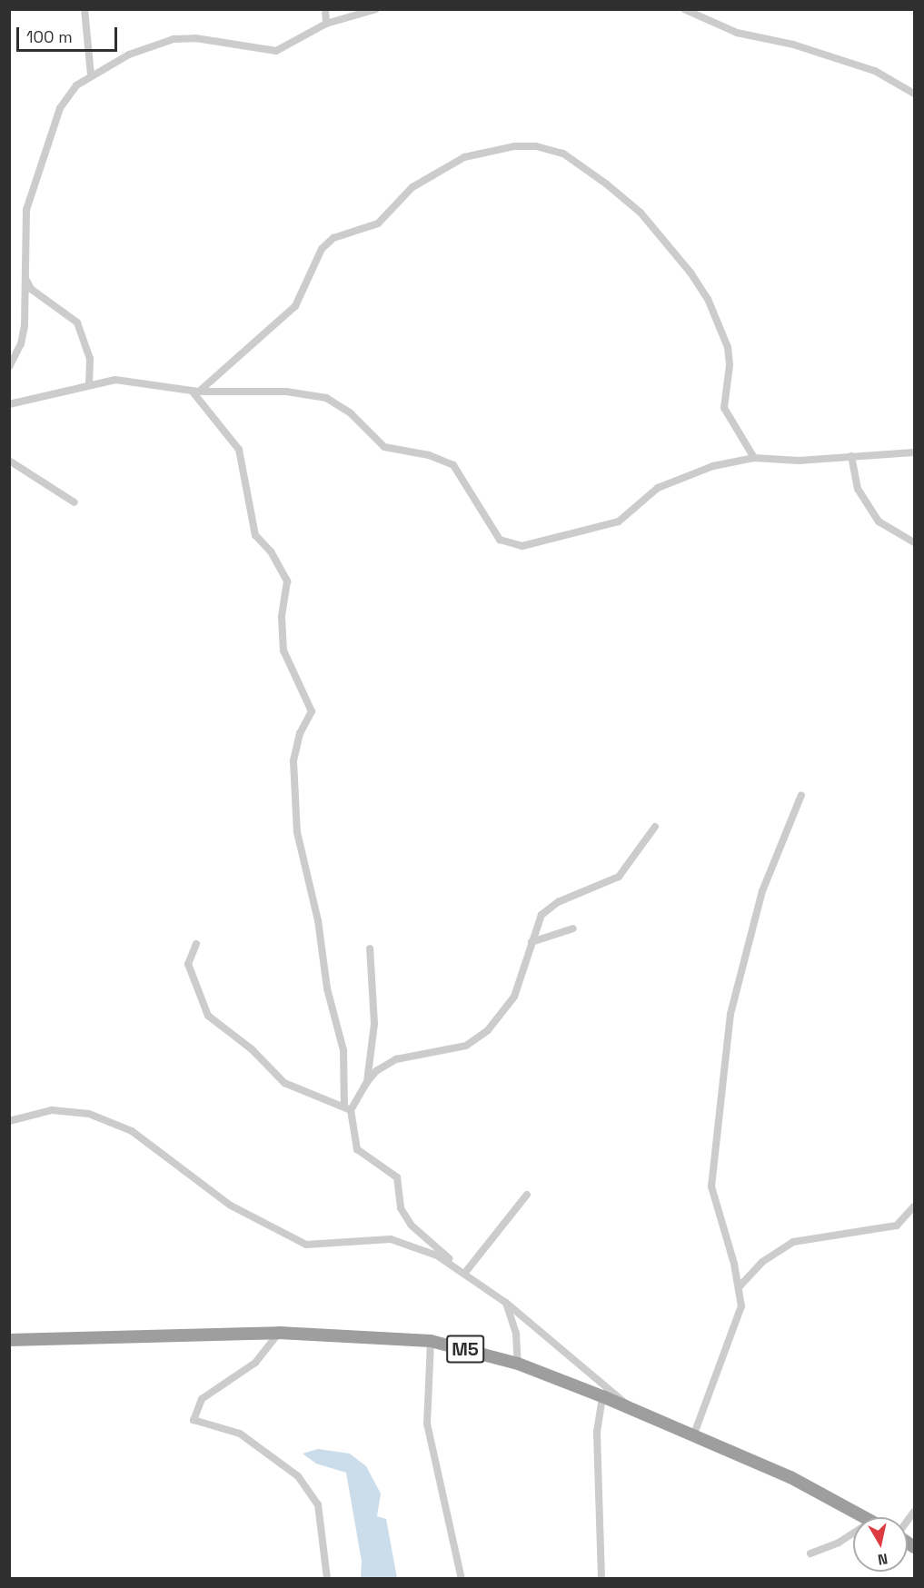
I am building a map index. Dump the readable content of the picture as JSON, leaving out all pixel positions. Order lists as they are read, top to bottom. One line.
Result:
{"streets":{"highway":["M5"]},"scale_bar":"100 m","north":"bottom"}
